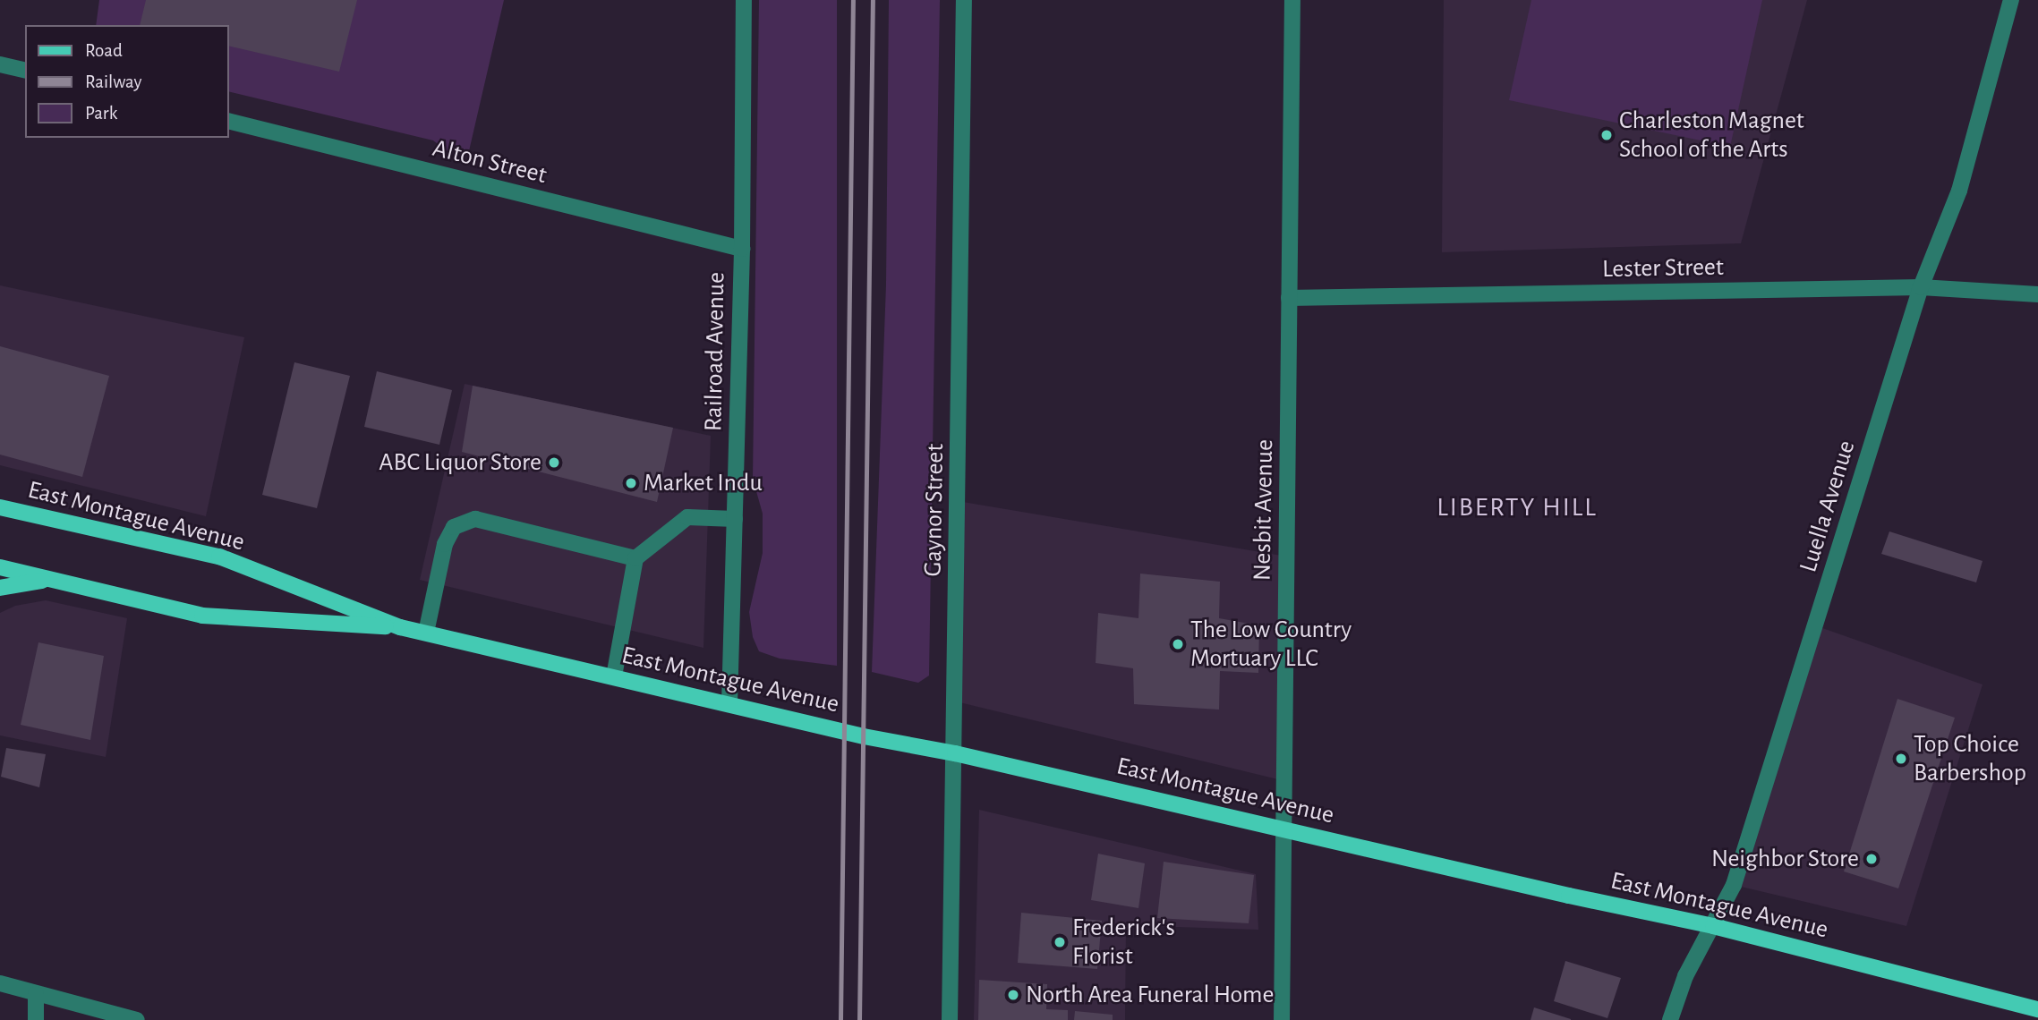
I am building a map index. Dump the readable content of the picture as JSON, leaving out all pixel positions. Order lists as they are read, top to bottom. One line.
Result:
{"streets":{"main road":["East Montague Avenue"],"street":["Alton Street","Lester Street","Railroad Avenue","Luella Avenue","Gaynor Street","Nesbit Avenue"]},"crossings":[["Alton Street","Railroad Avenue"],["Lester Street","Luella Avenue"],["Lester Street","Nesbit Avenue"],["Railroad Avenue","East Montague Avenue"],["Luella Avenue","East Montague Avenue"],["Gaynor Street","East Montague Avenue"],["Nesbit Avenue","East Montague Avenue"]],"districts":["LIBERTY HILL"],"places":["Charleston Magnet School of the Arts","ABC Liquor Store","Market Indu","The Low Country Mortuary LLC","Top Choice Barbershop","Neighbor Store","Frederick's Florist","North Area Funeral Home"],"legend":["Road","Railway","Park"]}
